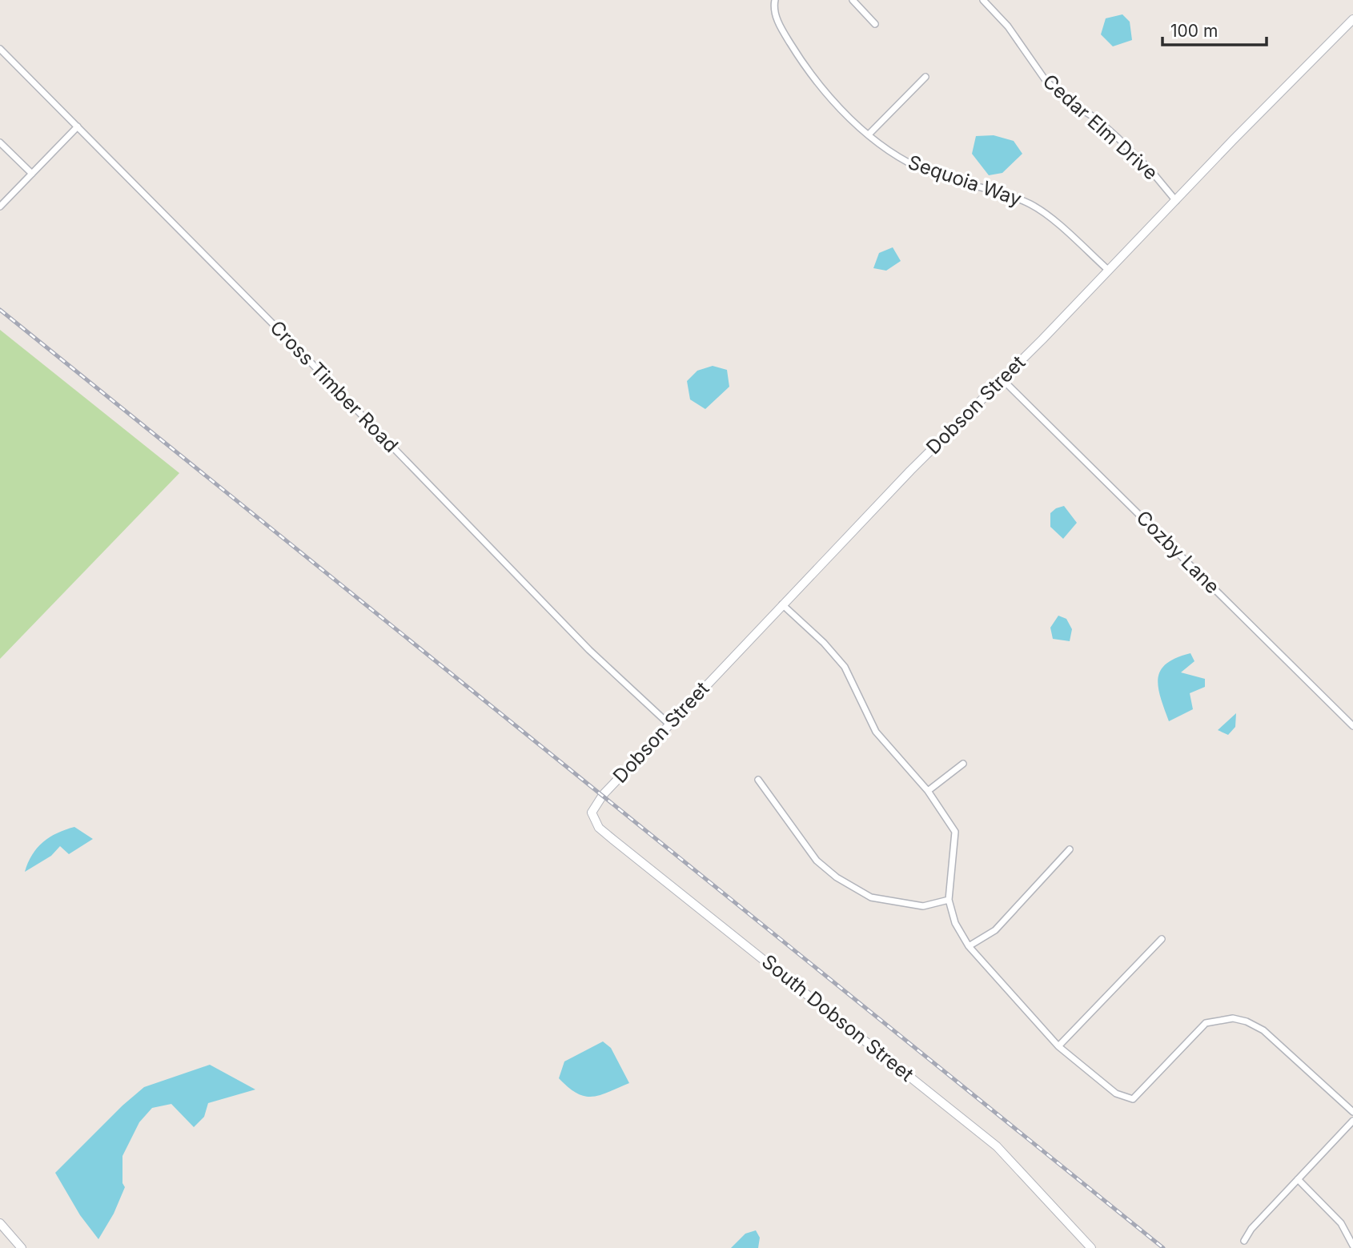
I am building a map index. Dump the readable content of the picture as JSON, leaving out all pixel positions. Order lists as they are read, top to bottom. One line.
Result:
{"streets":{"street":["Cedar Elm Drive","Sequoia Way","Cross Timber Road","Dobson Street","Cozby Lane","South Dobson Street"]},"crossings":[["Cedar Elm Drive","Dobson Street"],["Sequoia Way","Dobson Street"],["Cross Timber Road","Dobson Street"],["Dobson Street","Cozby Lane"],["Dobson Street","South Dobson Street"]],"scale_bar":"100 m"}
